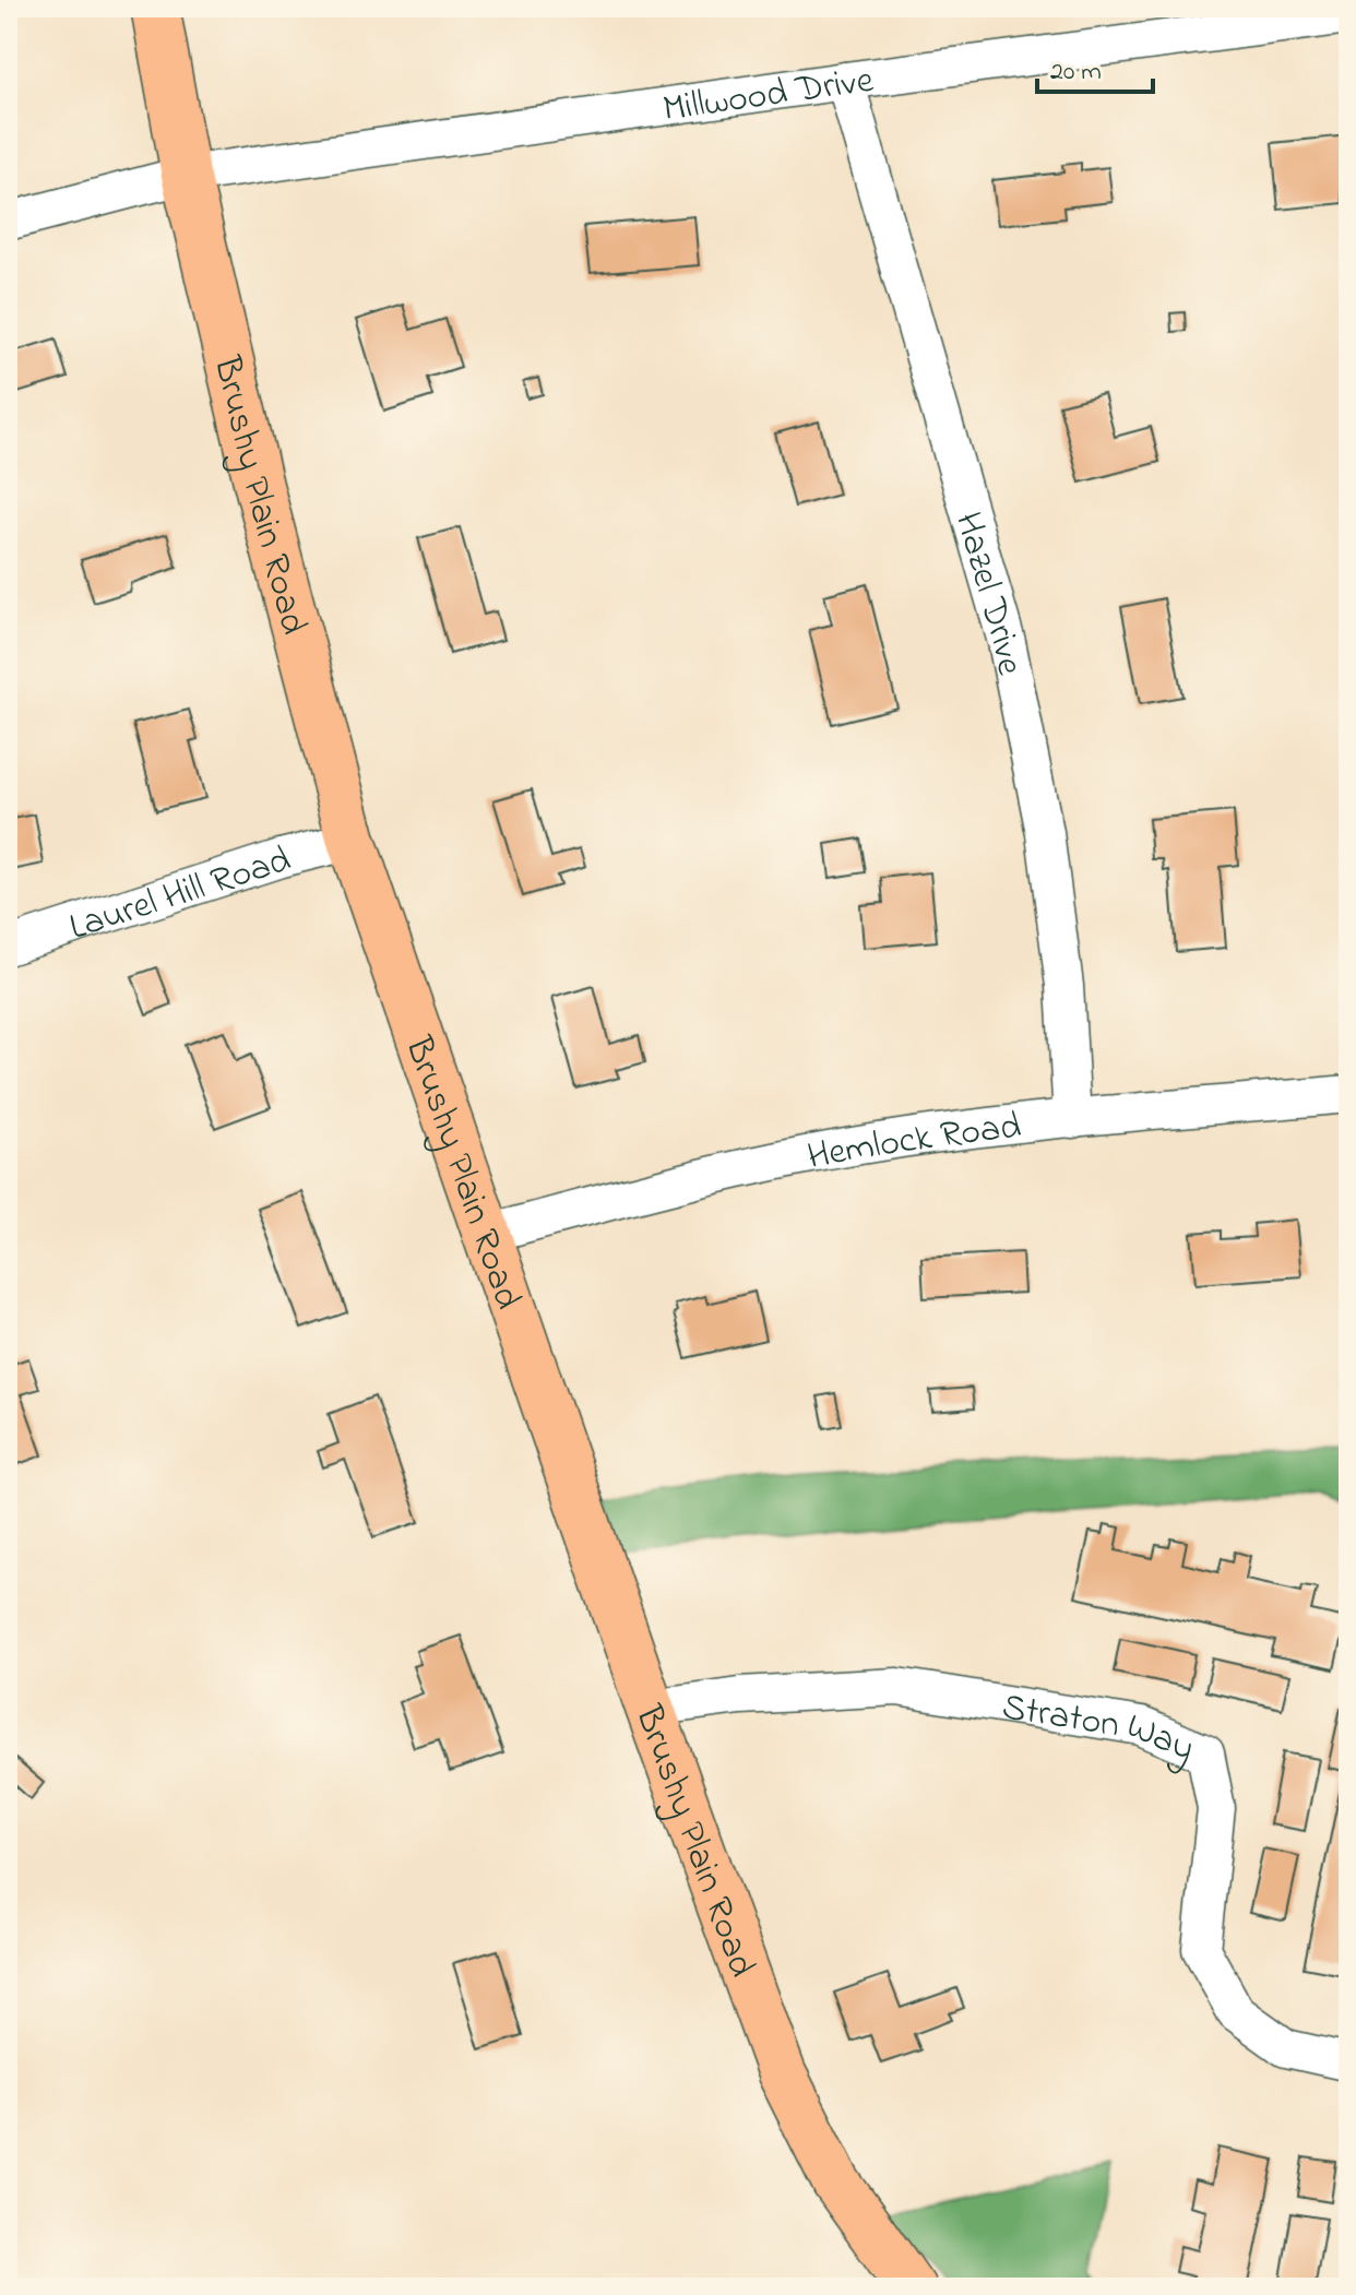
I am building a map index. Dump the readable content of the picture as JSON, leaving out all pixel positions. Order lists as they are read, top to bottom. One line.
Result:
{"streets":{"main road":["Brushy Plain Road"],"street":["Millwood Drive","Hazel Drive","Laurel Hill Road","Hemlock Road","Straton Way"]},"crossings":[["Millwood Drive","Brushy Plain Road"],["Millwood Drive","Hazel Drive"],["Brushy Plain Road","Laurel Hill Road"],["Brushy Plain Road","Hemlock Road"],["Brushy Plain Road","Straton Way"],["Hazel Drive","Hemlock Road"]],"scale_bar":"20 m"}
